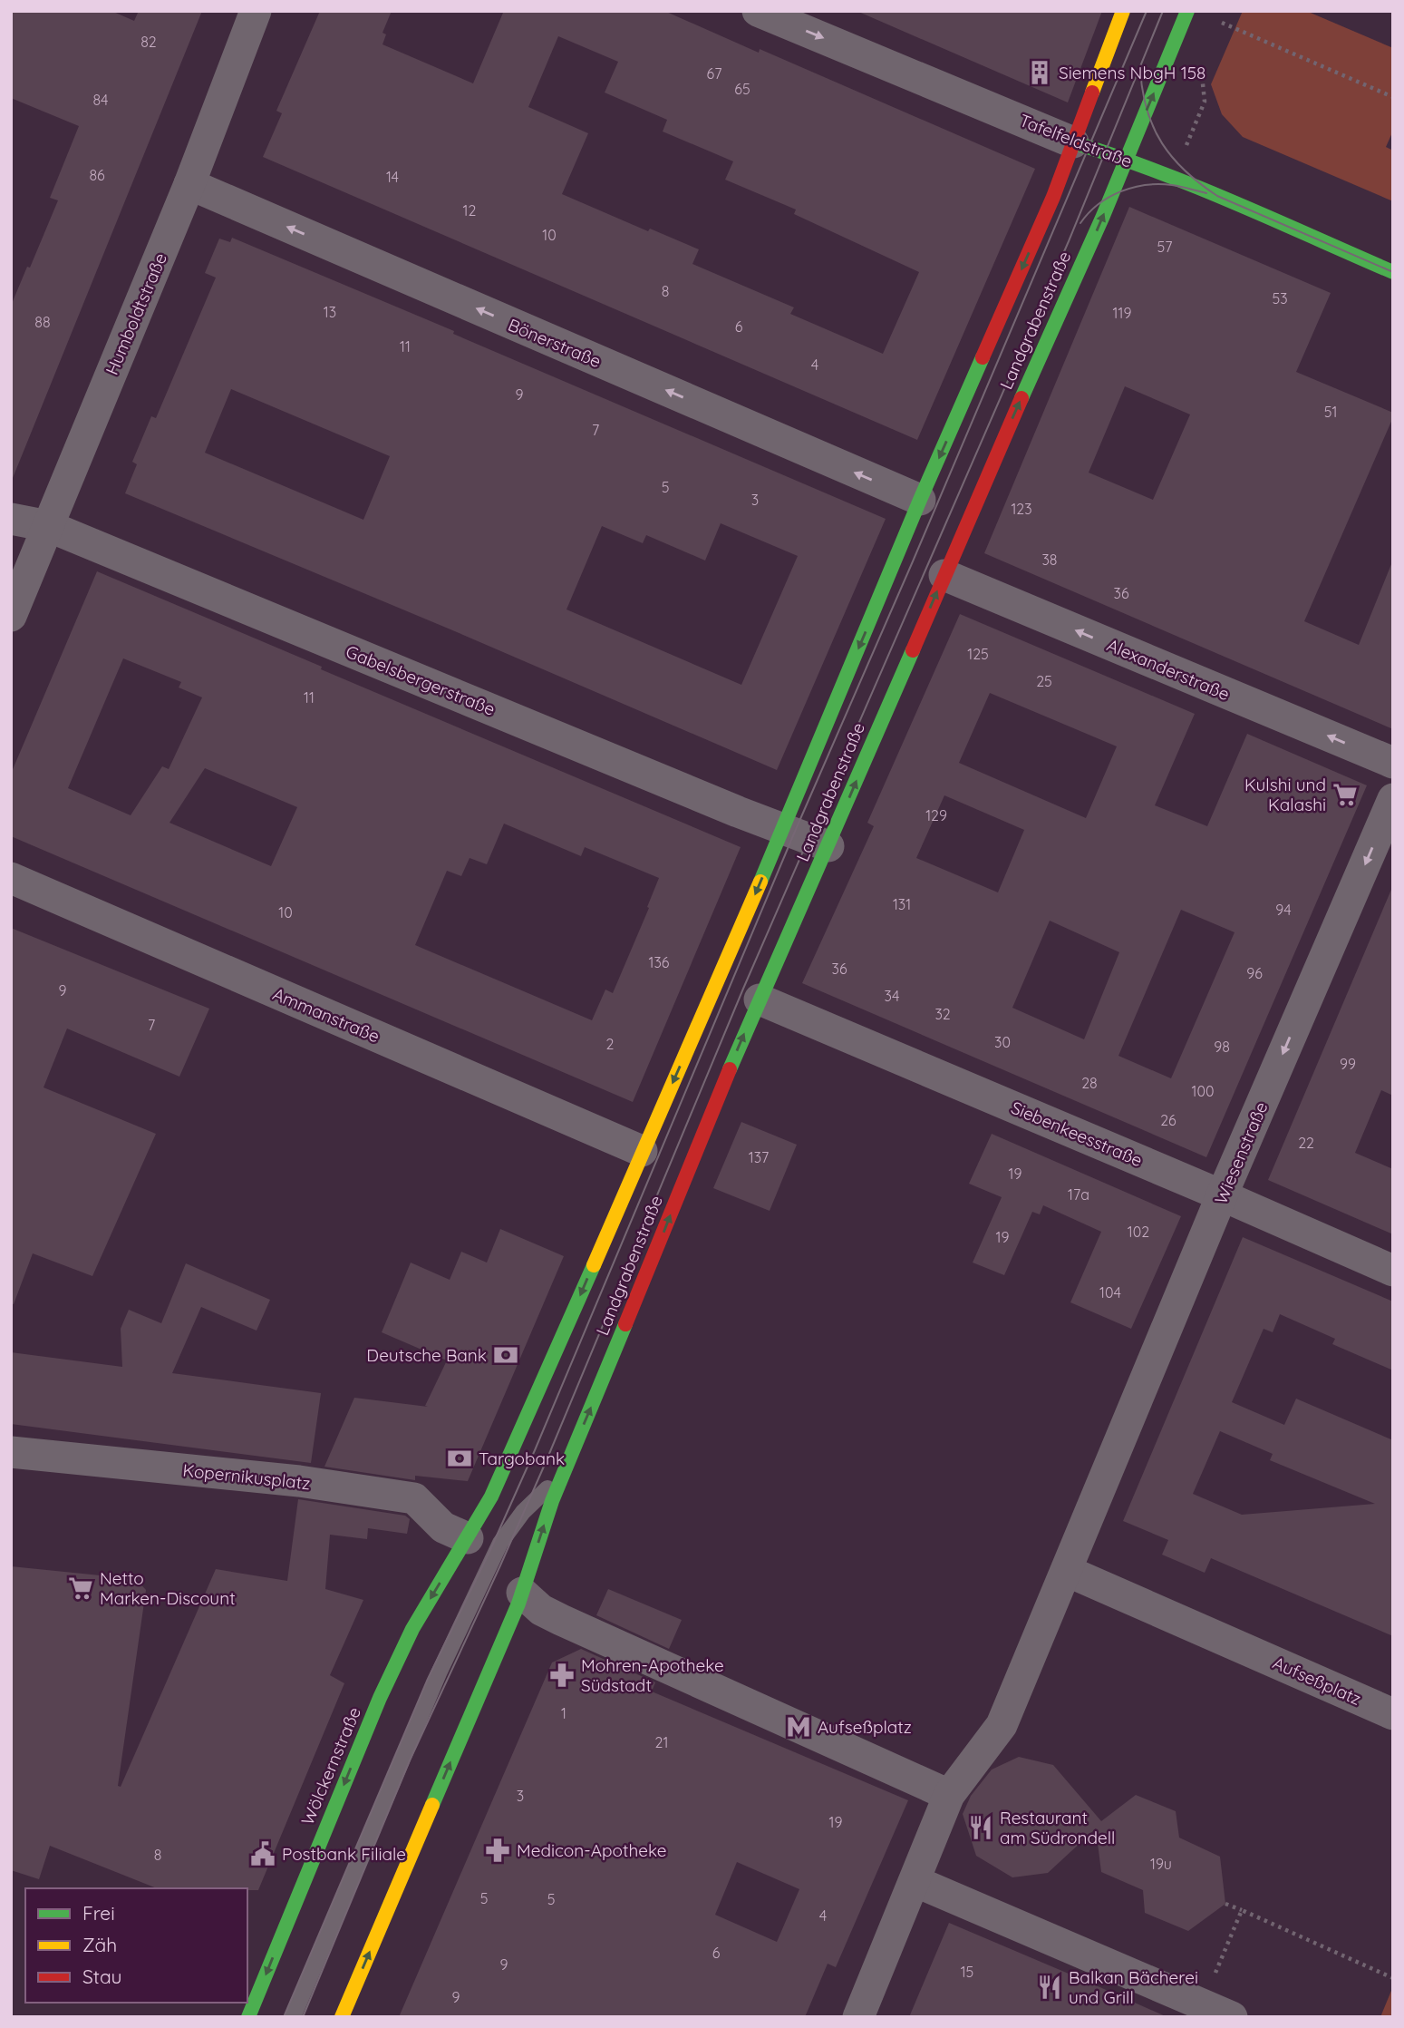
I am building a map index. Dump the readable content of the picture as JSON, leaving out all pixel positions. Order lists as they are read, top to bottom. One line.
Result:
{"streets":{"main road":["Tafelfeldstraße","Landgrabenstraße","Wölckernstraße"],"street":["Humboldtstraße","Bönerstraße","Alexanderstraße","Gabelsbergerstraße","Ammanstraße","Siebenkeesstraße","Wiesenstraße","Kopernikusplatz","Aufseßplatz"]},"crossings":[["Tafelfeldstraße","Landgrabenstraße"],["Humboldtstraße","Bönerstraße"],["Humboldtstraße","Gabelsbergerstraße"],["Landgrabenstraße","Bönerstraße"],["Landgrabenstraße","Alexanderstraße"],["Landgrabenstraße","Gabelsbergerstraße"],["Landgrabenstraße","Ammanstraße"],["Landgrabenstraße","Siebenkeesstraße"],["Landgrabenstraße","Kopernikusplatz"],["Landgrabenstraße","Wölckernstraße"],["Siebenkeesstraße","Wiesenstraße"],["Wiesenstraße","Aufseßplatz"],["Kopernikusplatz","Wölckernstraße"]],"one_way":["Tafelfeldstraße","Bönerstraße","Alexanderstraße","Wiesenstraße"],"places":{"building":["Siemens NbgH 158"],"supermarket":["Kulshi und Kalashi","Netto Marken-Discount"],"bank":["Deutsche Bank","Targobank"],"pharmacy":["Mohren-Apotheke Südstadt","Medicon-Apotheke"],"metro station":["Aufseßplatz"],"restaurant":["Restaurant am Südrondell","Balkan Bächerei und Grill"],"public building":["Postbank Filiale"]},"house_numbers":["82","67","65","84","86","14","12","10","57","8","53","13","119","88","6","11","4","9","51","7","5","3","123","38","36","125","25","11","129","131","94","10","136","36","96","9","34","32","7","30","2","98","99","28","100","26","22","137","19","17a","102","19","104","1","21","3","19","8","19u","5","5","4","6","9","15","9"],"legend":["Frei","Zäh","Stau"]}
